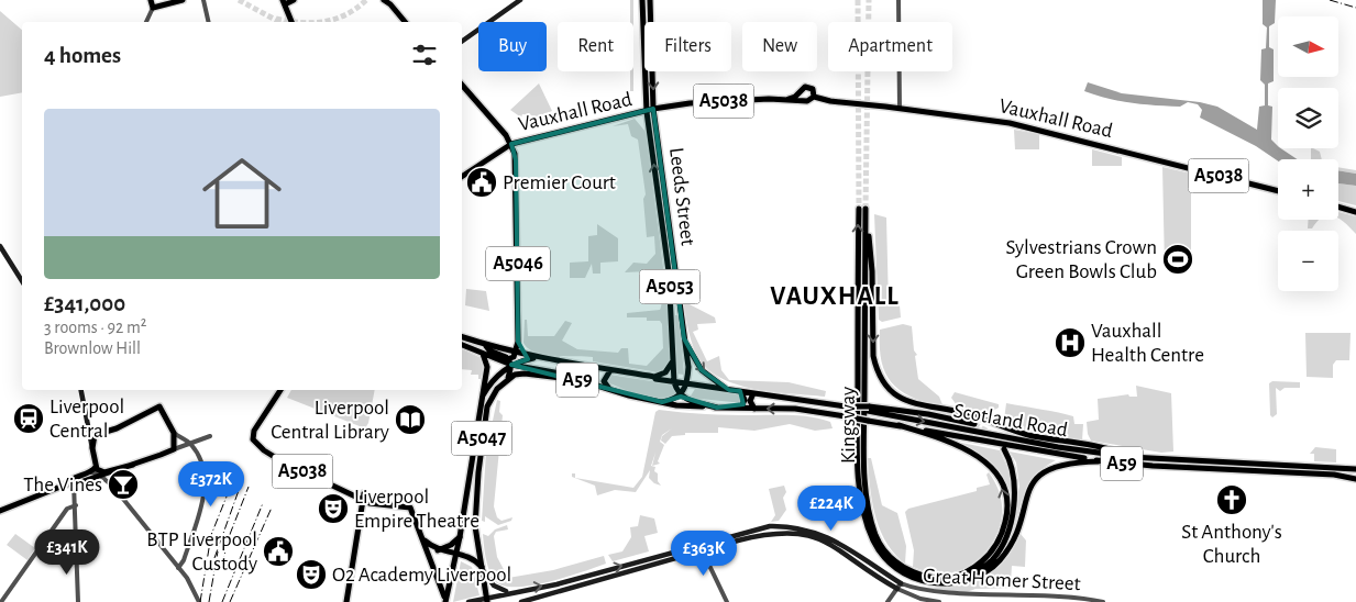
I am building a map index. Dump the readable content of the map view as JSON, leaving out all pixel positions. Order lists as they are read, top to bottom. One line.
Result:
{"streets":{"main road":["A5038","Vauxhall Road","Leeds Street","A5046","A5053","A59","Scotland Road","Kingsway","A5047"],"street":["Great Homer Street"]},"crossings":[["A5038","Vauxhall Road"],["A5038","A5046"],["Vauxhall Road","Leeds Street"],["Vauxhall Road","A5046"],["Leeds Street","Scotland Road"],["A5046","A59"],["A59","Scotland Road"],["A59","A5047"],["Scotland Road","Kingsway"]],"districts":["VAUXHALL"],"places":{"public building":["Premier Court","BTP Liverpool Custody"],"sports":["Sylvestrians Crown Green Bowls Club"],"hospital":["Vauxhall Health Centre"],"station":["Liverpool Central"],"library":["Liverpool Central Library"],"bar":["The Vines"],"church":["St Anthony's Church"],"theatre":["Liverpool Empire Theatre","O2 Academy Liverpool"]},"north":"right","page":{"map_buttons":["+","−"],"chip":["Buy","Rent","Filters","New","Apartment"],"heading":"4 homes","list":[{"name":"£341,000","note":"3 rooms · 92 m² · Brownlow Hill"}],"price":["£372K","£224K","£341K","£363K"]}}
